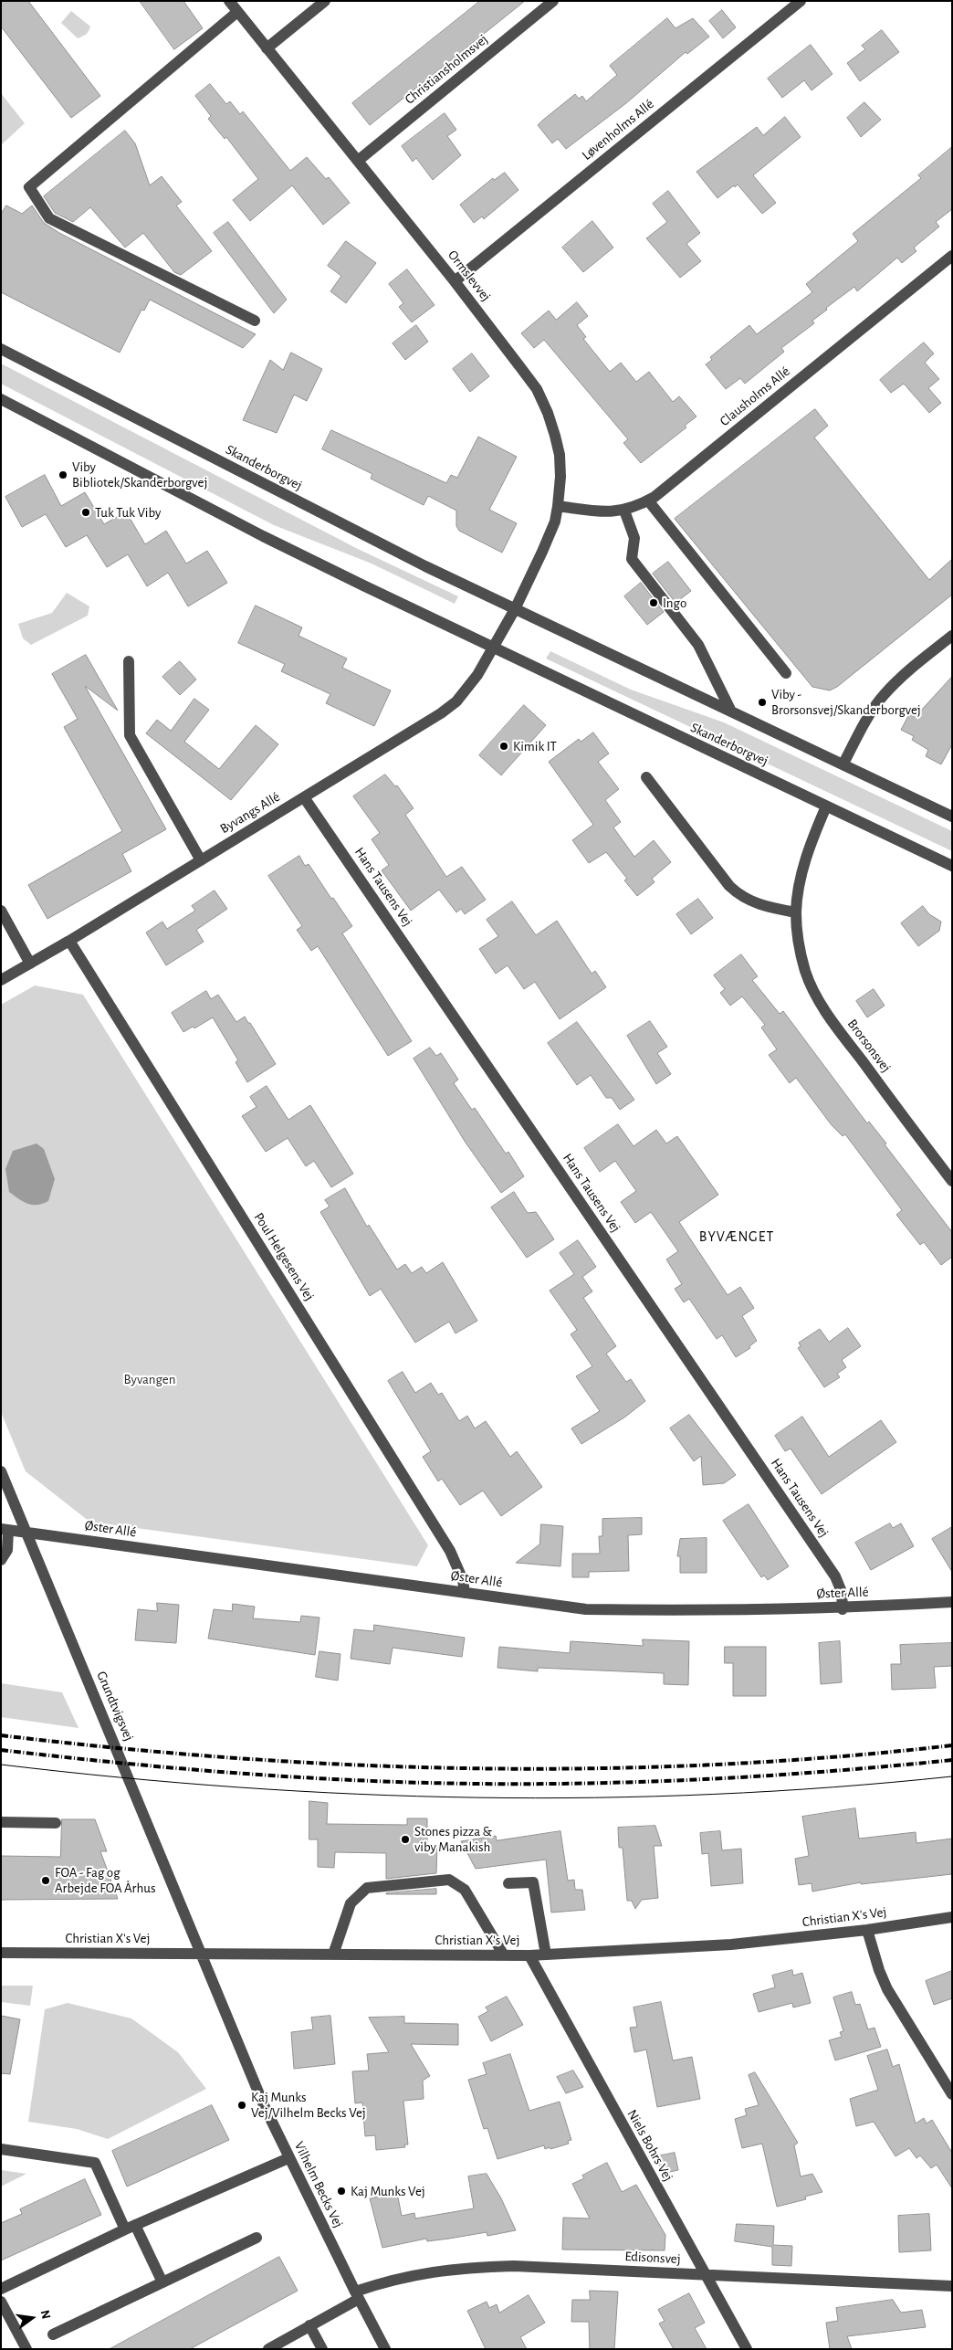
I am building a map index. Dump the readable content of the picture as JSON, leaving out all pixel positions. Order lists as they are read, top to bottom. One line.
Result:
{"streets":{"street":["Christiansholmsvej","Løvenholms Allé","Ormslevvej","Clausholms Allé","Skanderborgvej","Byvangs Allé","Hans Tausens Vej","Brorsonsvej","Poul Helgesens Vej","Øster Allé","Grundtvigsvej","Christian X's Vej","Niels Bohrs Vej","Vilhelm Becks Vej","Edisonsvej"]},"crossings":[["Christiansholmsvej","Ormslevvej"],["Løvenholms Allé","Ormslevvej"],["Ormslevvej","Clausholms Allé"],["Ormslevvej","Skanderborgvej"],["Skanderborgvej","Byvangs Allé"],["Skanderborgvej","Brorsonsvej"],["Byvangs Allé","Hans Tausens Vej"],["Byvangs Allé","Poul Helgesens Vej"],["Hans Tausens Vej","Øster Allé"],["Poul Helgesens Vej","Øster Allé"],["Øster Allé","Grundtvigsvej"],["Grundtvigsvej","Christian X's Vej"],["Grundtvigsvej","Vilhelm Becks Vej"],["Christian X's Vej","Niels Bohrs Vej"],["Christian X's Vej","Vilhelm Becks Vej"],["Niels Bohrs Vej","Edisonsvej"],["Vilhelm Becks Vej","Edisonsvej"]],"districts":["BYVÆNGET"],"parks":["Byvangen"],"places":["Viby Bibliotek/Skanderborgvej","Tuk Tuk Viby","Ingo","Viby - Brorsonsvej/Skanderborgvej","Kimik IT","Stones pizza & viby Manakish","FOA - Fag og Arbejde FOA Århus","Kaj Munks Vej/Vilhelm Becks Vej","Kaj Munks Vej"],"north":"right"}
